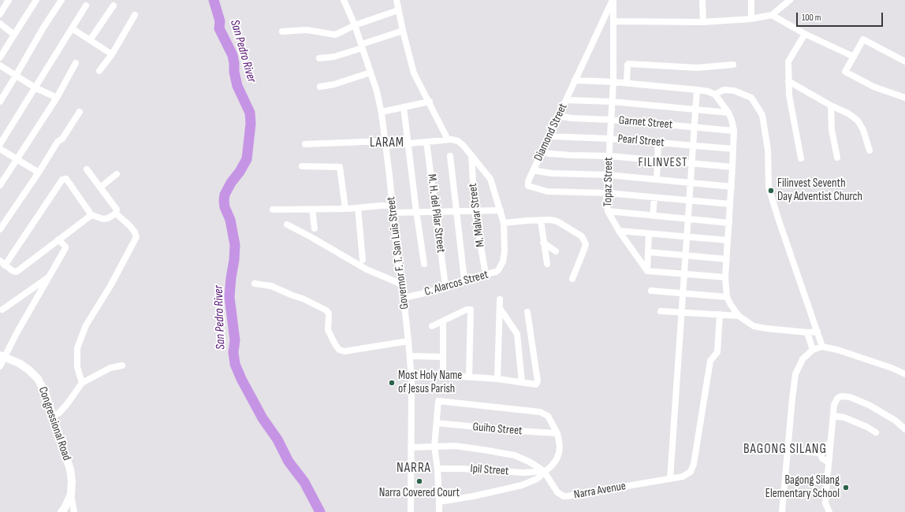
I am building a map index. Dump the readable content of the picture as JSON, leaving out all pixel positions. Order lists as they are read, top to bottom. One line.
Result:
{"streets":{"main road":["Congressional Road"],"street":["Garnet Street","Diamond Street","Pearl Street","Topaz Street","M. H. del Pilar Street","M. Malvar Street","Governor F. T. San Luis Street","C. Alarcos Street","Guiho Street","Ipil Street","Narra Avenue"]},"crossings":[["Garnet Street","Diamond Street"],["Garnet Street","Topaz Street"],["Diamond Street","Pearl Street"],["Diamond Street","Topaz Street"],["Pearl Street","Topaz Street"],["M. H. del Pilar Street","C. Alarcos Street"],["M. Malvar Street","C. Alarcos Street"],["Governor F. T. San Luis Street","C. Alarcos Street"],["Governor F. T. San Luis Street","Narra Avenue"],["Ipil Street","Narra Avenue"]],"districts":["LARAM","FILINVEST","BAGONG SILANG","NARRA"],"water":["San Pedro River"],"places":["Filinvest Seventh Day Adventist Church","Most Holy Name of Jesus Parish","Narra Covered Court","Bagong Silang Elementary School"],"scale_bar":"100 m"}
